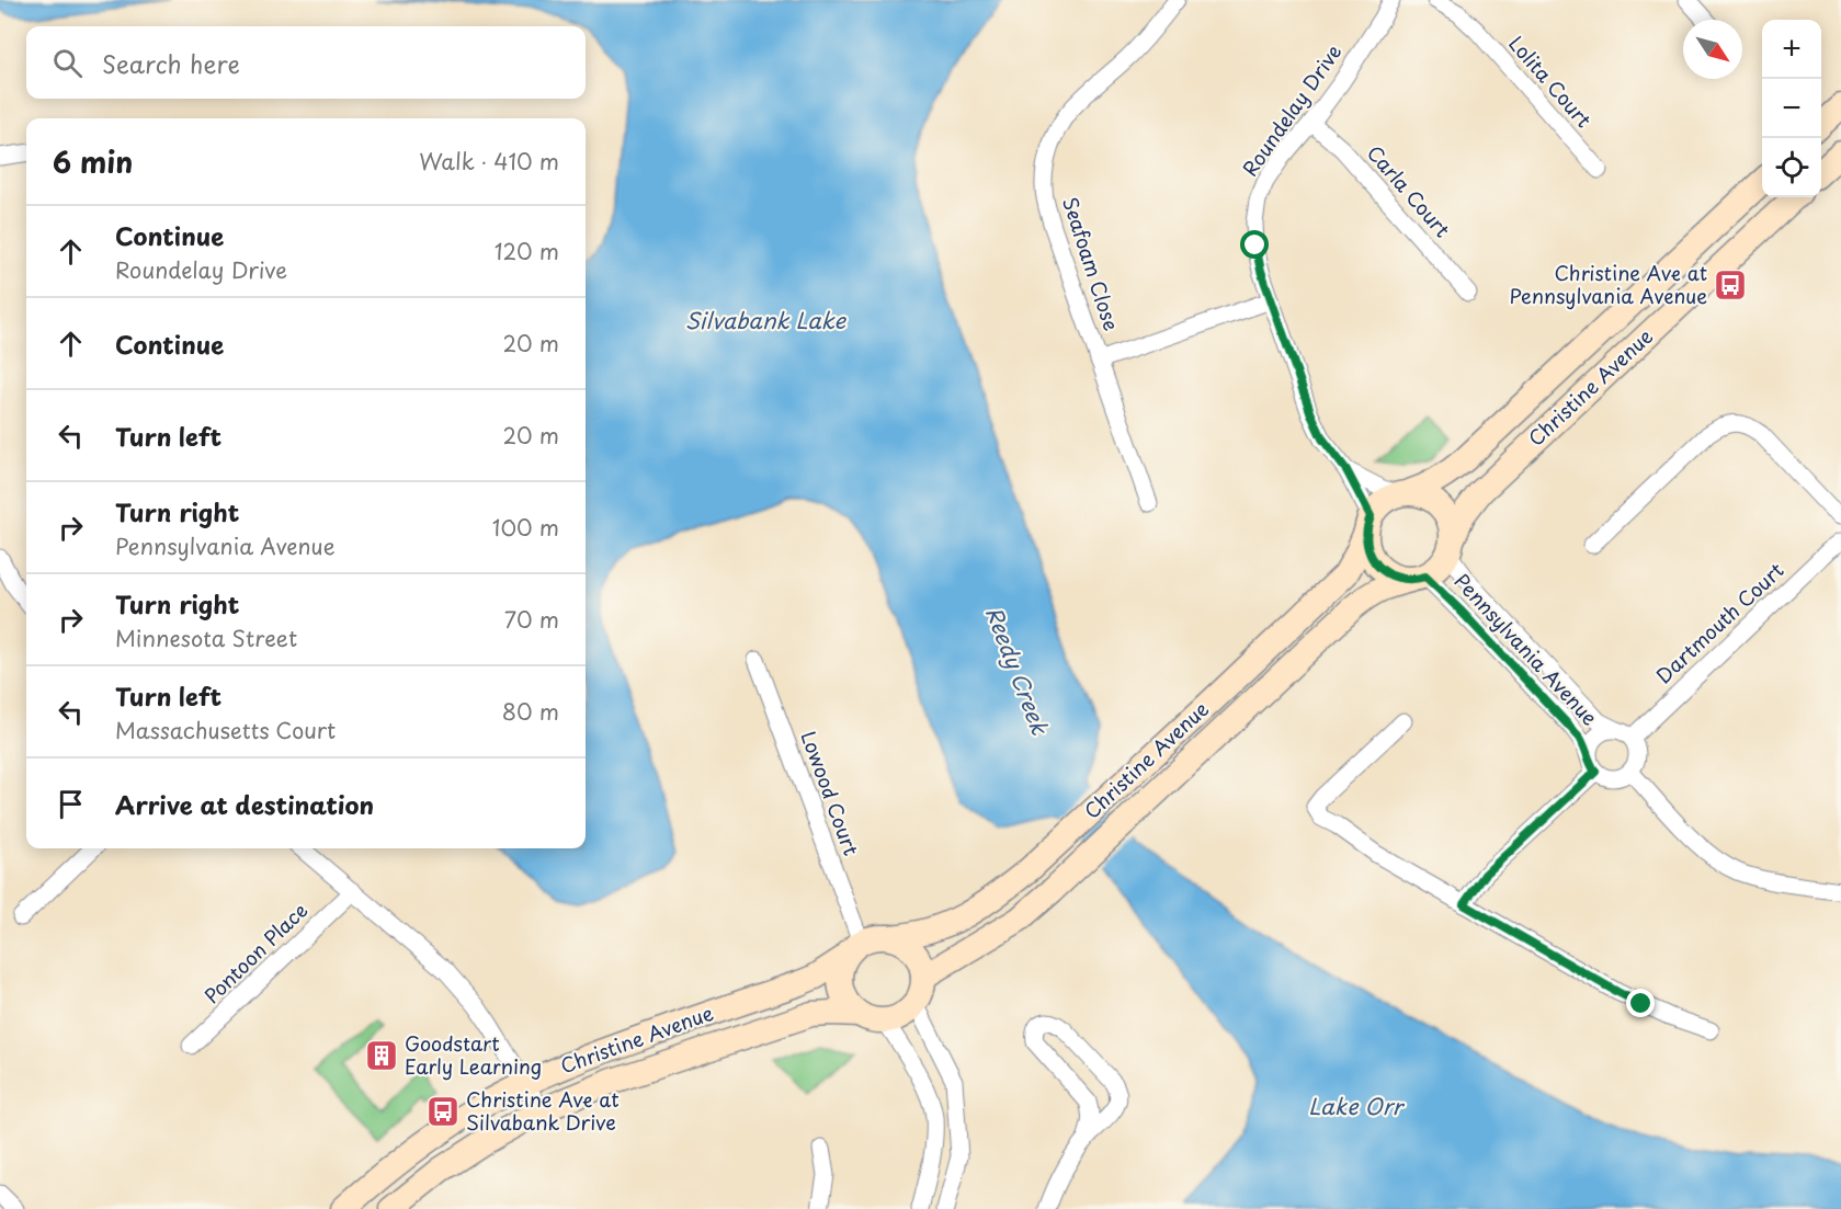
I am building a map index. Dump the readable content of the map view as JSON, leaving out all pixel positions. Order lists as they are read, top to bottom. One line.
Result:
{"streets":{"main road":["Christine Avenue"],"street":["Lolita Court","Roundelay Drive","Carla Court","Seafoam Close","Dartmouth Court","Pennsylvania Avenue","Lowood Court","Pontoon Place"]},"crossings":[["Roundelay Drive","Carla Court"],["Roundelay Drive","Christine Avenue"],["Roundelay Drive","Pennsylvania Avenue"],["Christine Avenue","Pennsylvania Avenue"],["Christine Avenue","Lowood Court"],["Dartmouth Court","Pennsylvania Avenue"]],"water":["Silvabank Lake","Reedy Creek","Lake Orr"],"places":{"bus stop":["Christine Ave at Pennsylvania Avenue","Christine Ave at Silvabank Drive"],"building":["Goodstart Early Learning"]},"north":"bottom right","page":{"map_buttons":["+","−"],"search":"Search here","heading":["6 min","Walk · 410 m"],"list":[["Continue","Roundelay Drive","120 m"],["Continue","20 m"],["Turn left","20 m"],["Turn right","Pennsylvania Avenue","100 m"],["Turn right","Minnesota Street","70 m"],["Turn left","Massachusetts Court","80 m"],"Arrive at destination"]}}
